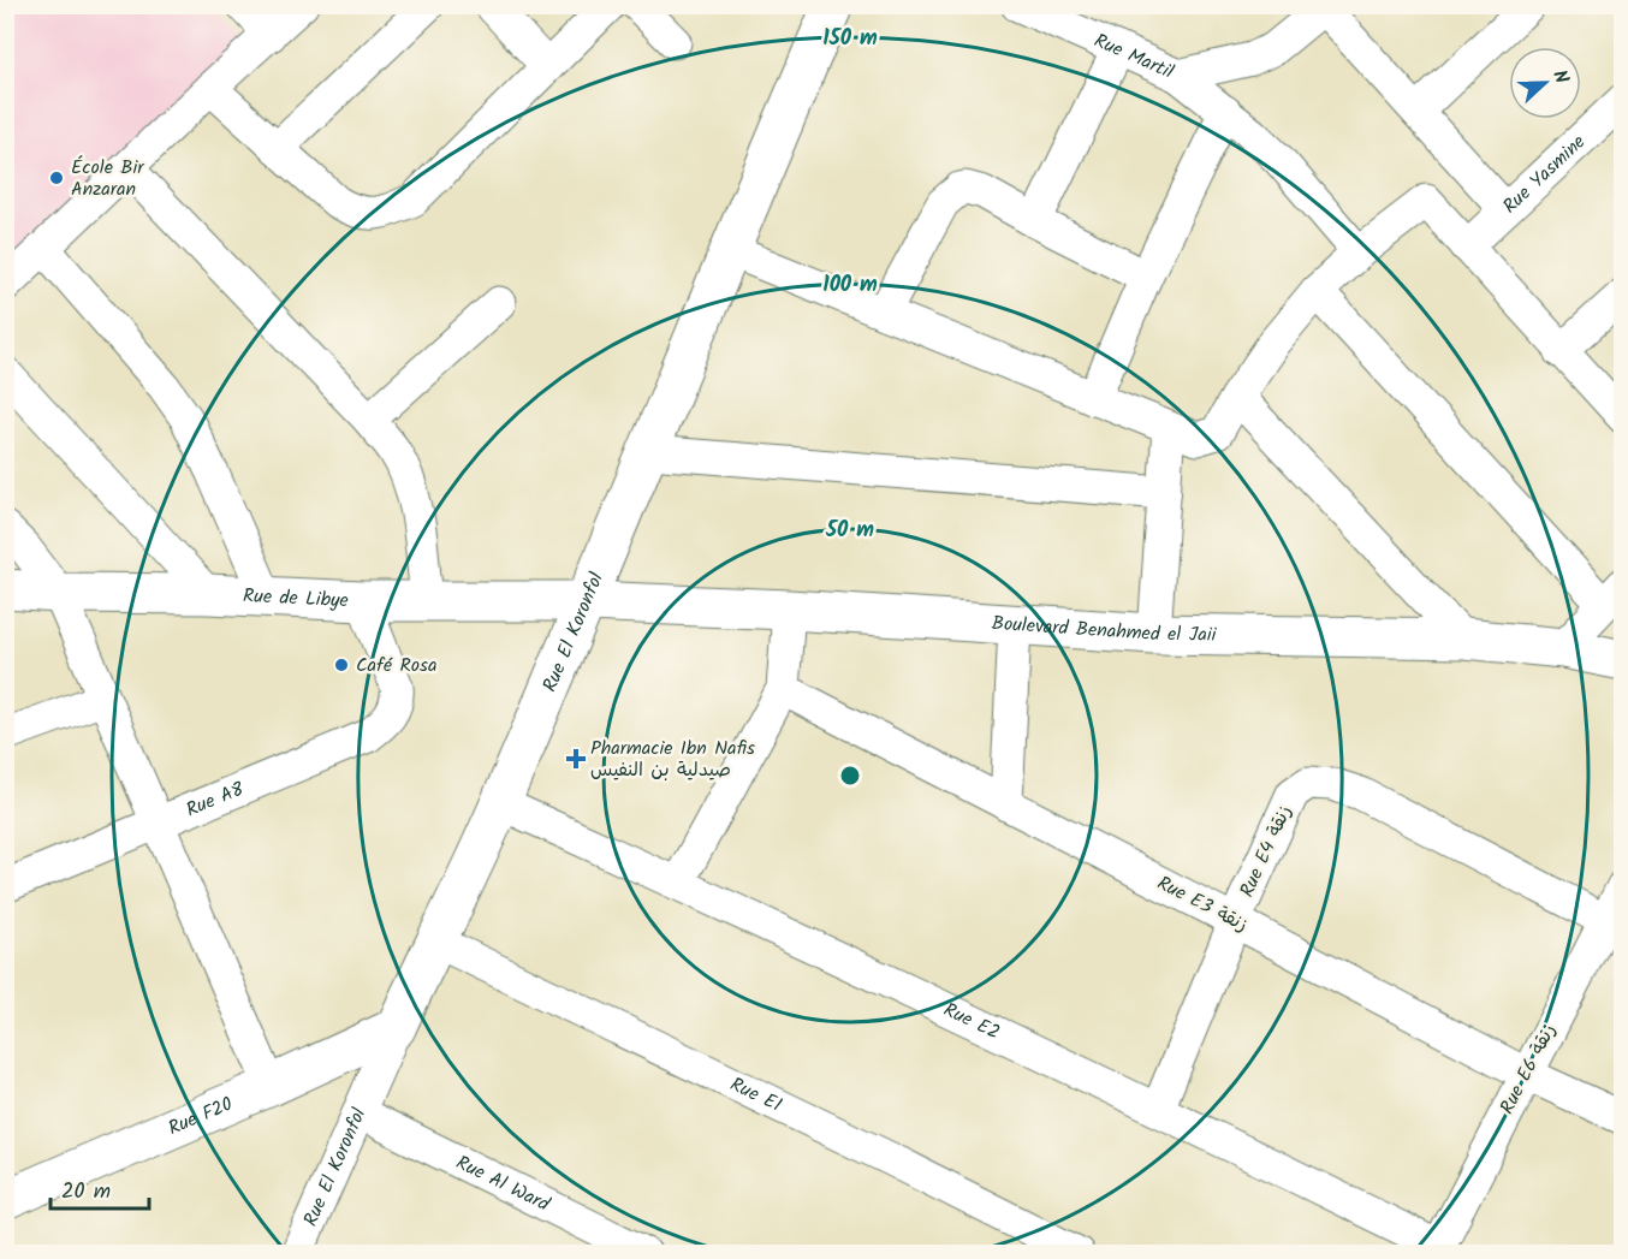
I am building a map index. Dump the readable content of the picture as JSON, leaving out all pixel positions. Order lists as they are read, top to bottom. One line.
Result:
{"streets":{"street":["Rue Martil","Rue Yasmine","Rue de Libye","Boulevard Benahmed el Jaii","Rue El Koronfol","Rue A8","Rue E4 زنقة","Rue E3 زنقة","Rue E2","Rue E6 زنقة","Rue E1","Rue F20","Rue Al Ward"]},"crossings":[["Rue de Libye","Boulevard Benahmed el Jaii"],["Rue de Libye","Rue El Koronfol"],["Rue de Libye","Rue A8"],["Boulevard Benahmed el Jaii","Rue El Koronfol"],["Rue El Koronfol","Rue E2"],["Rue El Koronfol","Rue E1"],["Rue El Koronfol","Rue F20"],["Rue El Koronfol","Rue Al Ward"],["Rue E4 زنقة","Rue E3 زنقة"],["Rue E4 زنقة","Rue E2"],["Rue E4 زنقة","Rue E6 زنقة"],["Rue E3 زنقة","Rue E6 زنقة"],["Rue E2","Rue E6 زنقة"]],"places":{"other":["École Bir Anzaran","Café Rosa"],"health":["Pharmacie Ibn Nafis صيدلية بن النفيس"]},"scale_bar":"20 m","north":"right","rings":["150 m","100 m","50 m"]}
